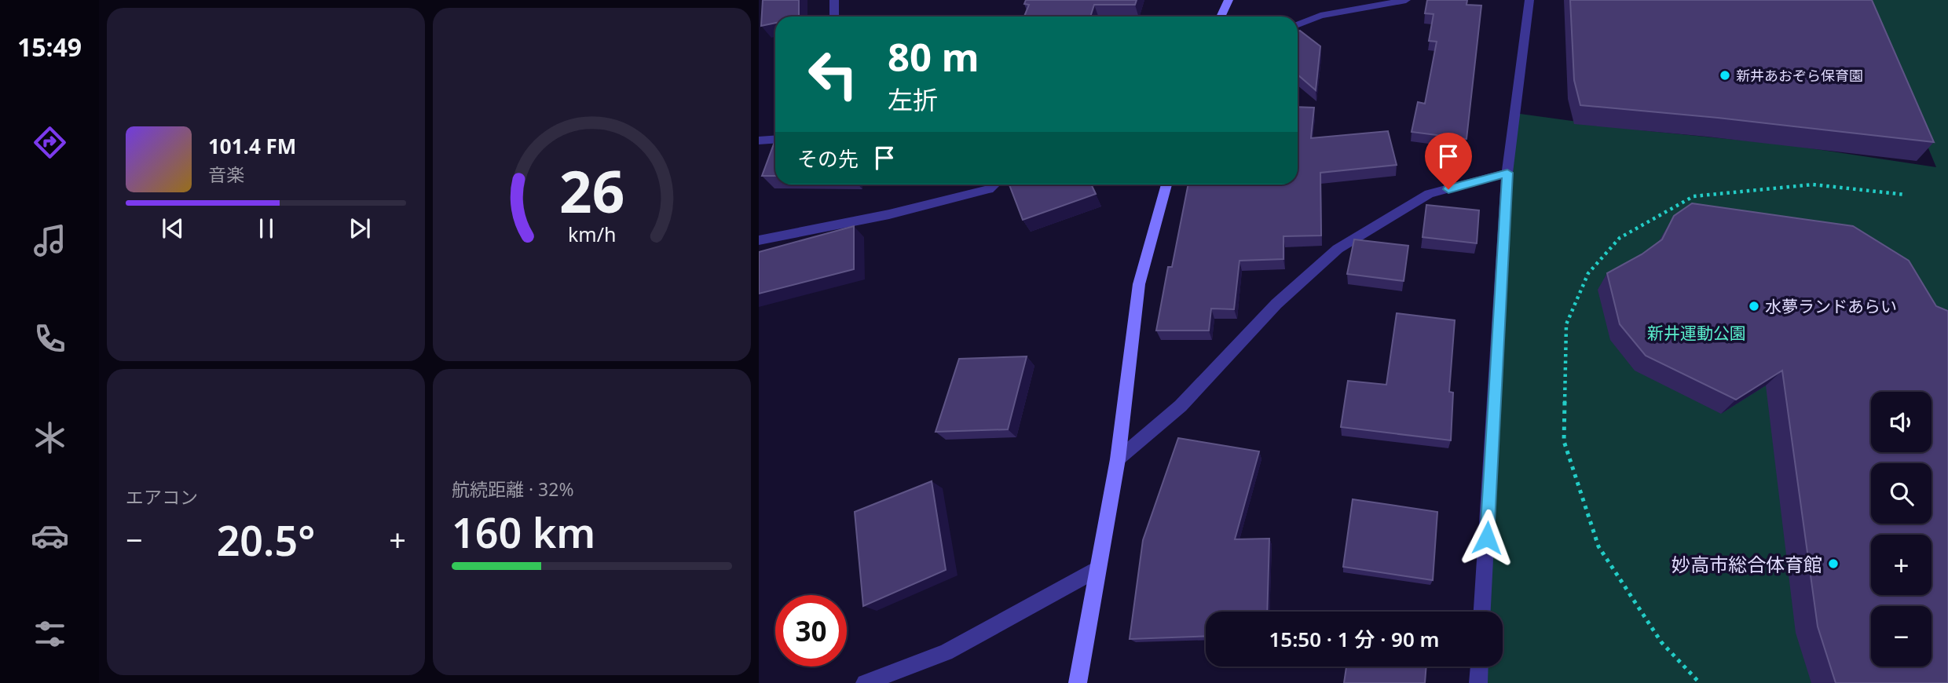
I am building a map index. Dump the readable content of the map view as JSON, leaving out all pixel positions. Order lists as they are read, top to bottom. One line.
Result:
{"parks":["新井運動公園"],"places":["新井あおぞら保育園","水夢ランドあらい","妙高市総合体育館"],"page":{"tabs":"15:49","turn":["80 m","左折"],"song":["101.4 FM","音楽"],"then":"その先","tile":["エアコン",["航続距離 · 32%","160 km"]],"map_buttons":["+","−"],"heat":["−","20.5°","+"],"limit":"30","trip":"15:50 · 1 分 · 90 m","gauge":["26","km/h"]}}
